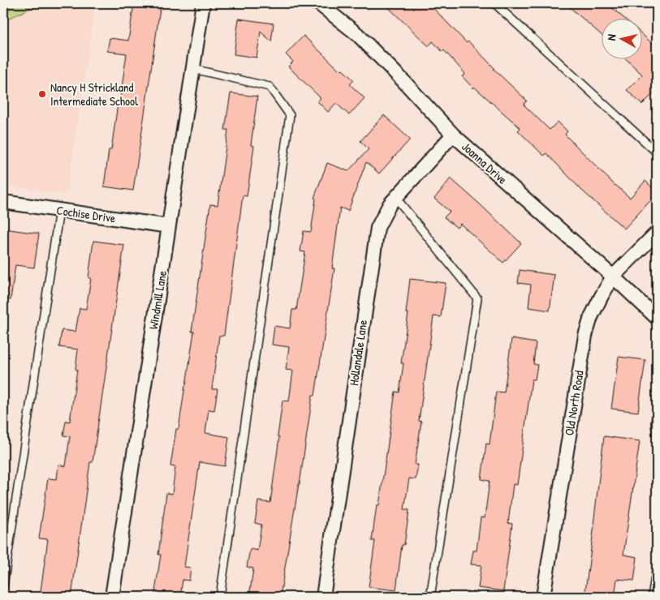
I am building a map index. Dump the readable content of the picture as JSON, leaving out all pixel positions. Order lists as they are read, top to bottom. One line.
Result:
{"streets":{"street":["Joanna Drive","Cochise Drive","Windmill Lane","Hollandale Lane","Old North Road"]},"crossings":[["Joanna Drive","Hollandale Lane"],["Joanna Drive","Old North Road"],["Cochise Drive","Windmill Lane"]],"places":["Nancy H Strickland Intermediate School"],"north":"left"}
